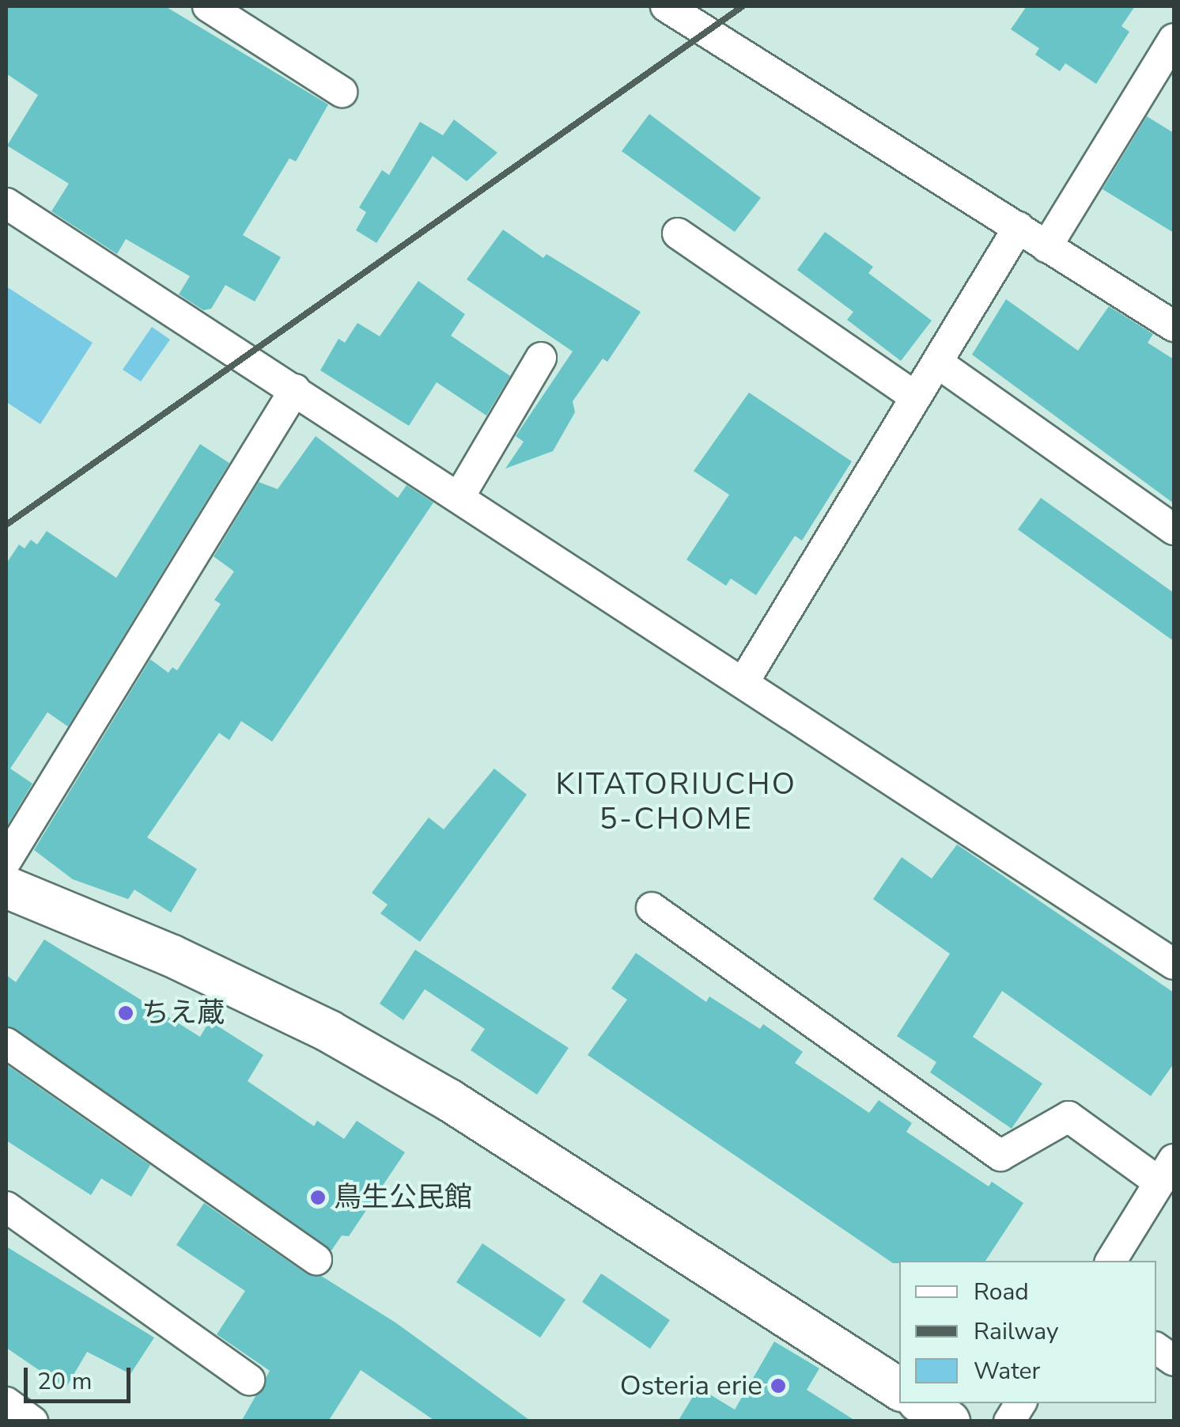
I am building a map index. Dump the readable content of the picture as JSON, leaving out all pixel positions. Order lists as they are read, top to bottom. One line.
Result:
{"districts":["KITATORIUCHO 5-CHOME"],"places":["ちえ蔵","鳥生公民館","Osteria erie"],"legend":["Road","Railway","Water"],"scale_bar":"20 m"}
